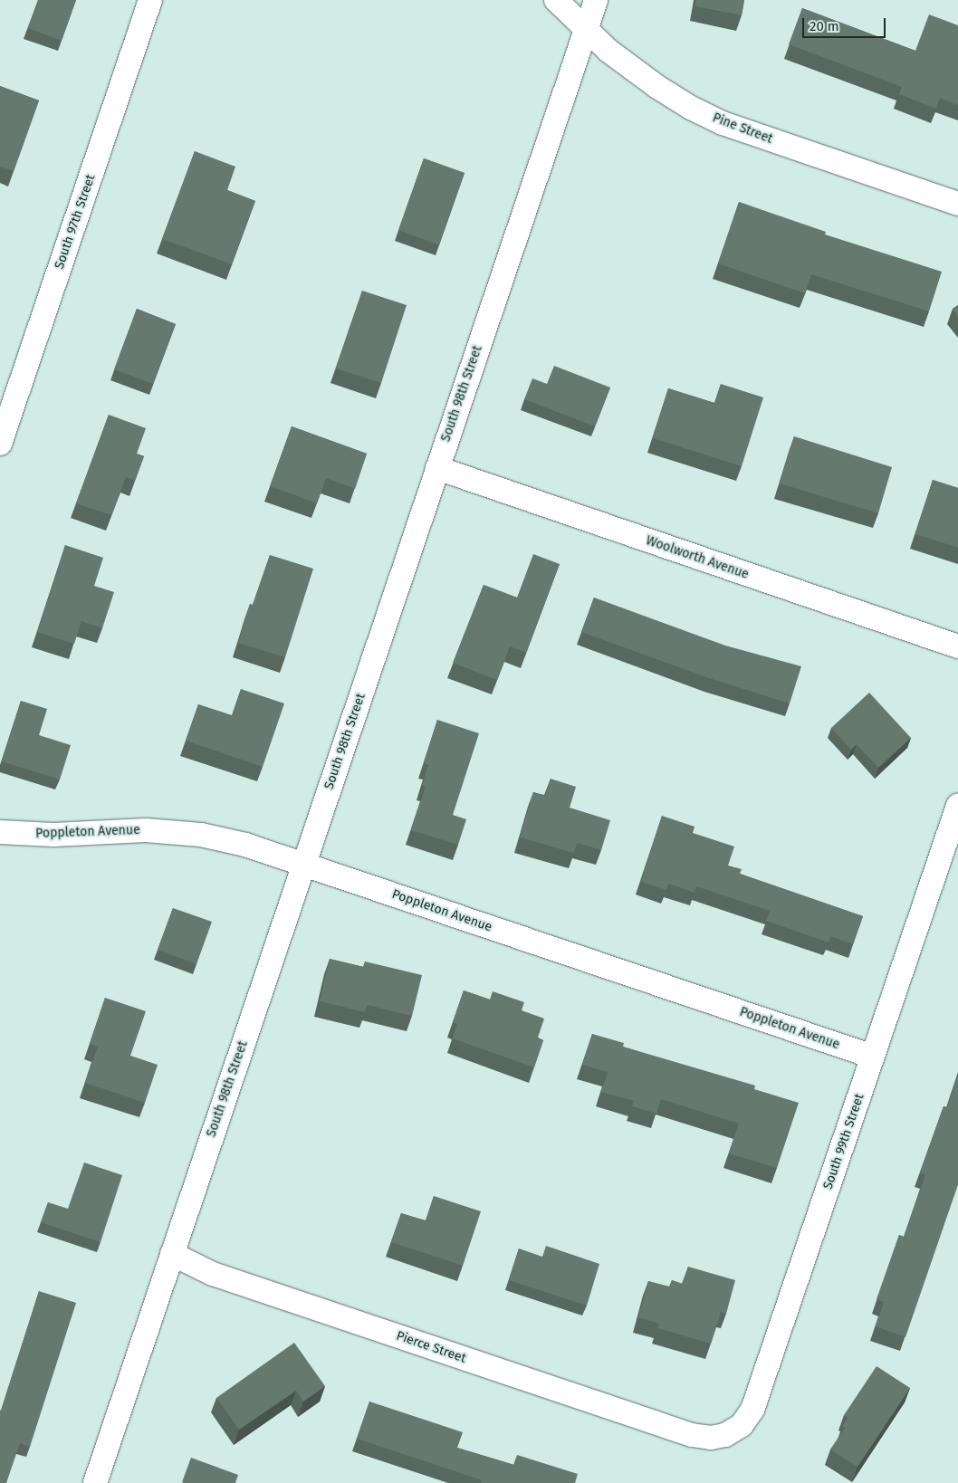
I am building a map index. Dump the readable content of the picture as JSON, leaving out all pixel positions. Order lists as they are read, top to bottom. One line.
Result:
{"streets":{"street":["Pine Street","South 97th Street","South 98th Street","Woolworth Avenue","Poppleton Avenue","South 99th Street","Pierce Street"]},"crossings":[["Pine Street","South 98th Street"],["South 98th Street","Woolworth Avenue"],["South 98th Street","Poppleton Avenue"],["South 98th Street","Pierce Street"],["Poppleton Avenue","South 99th Street"],["South 99th Street","Pierce Street"]],"scale_bar":"20 m"}
